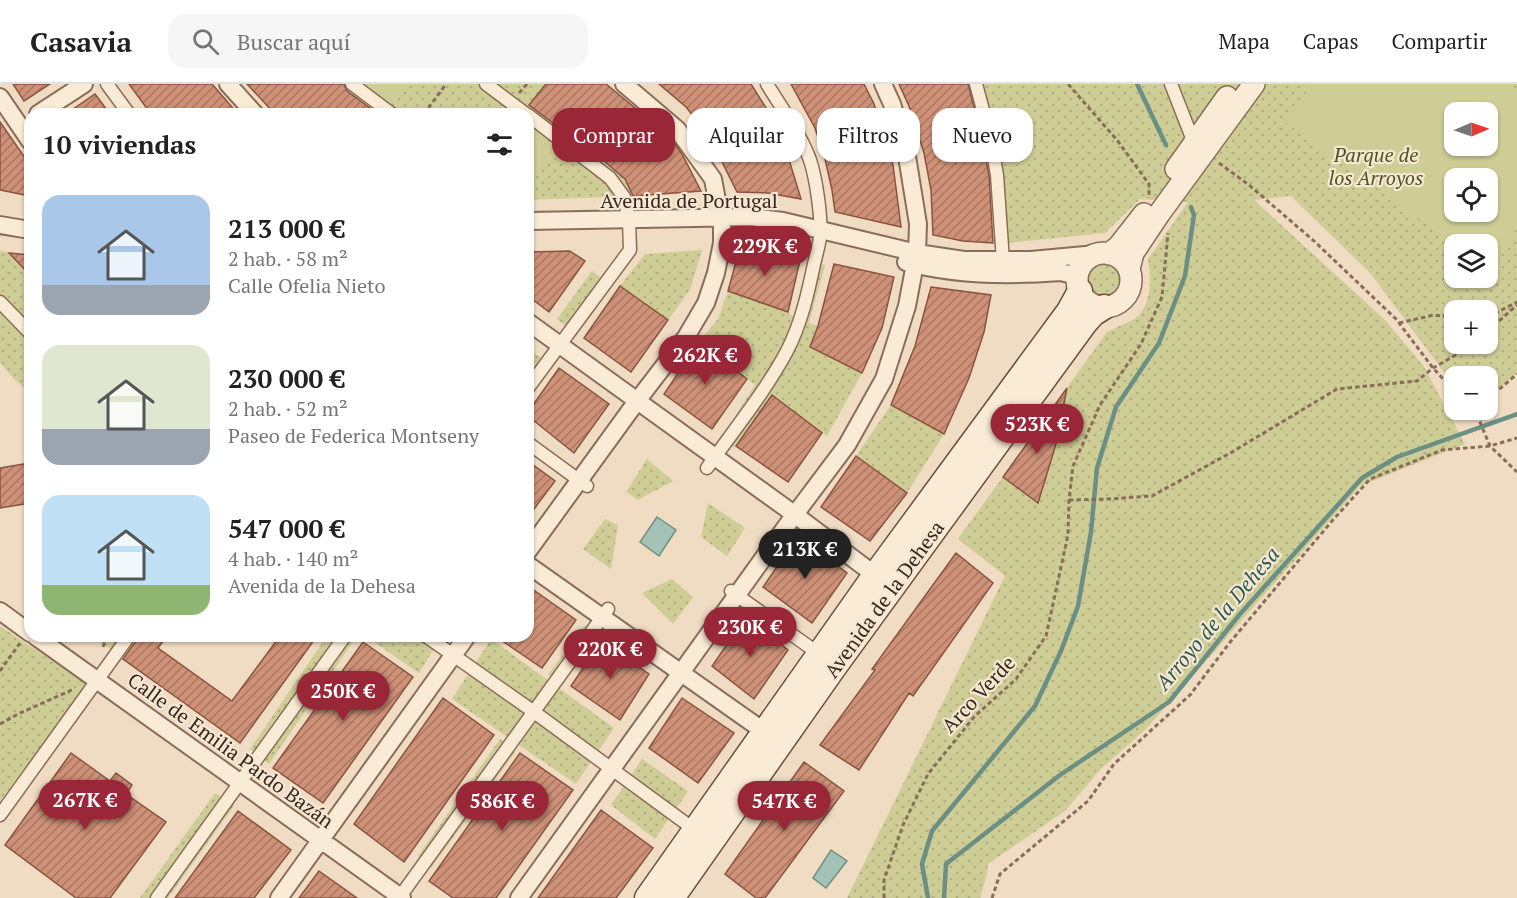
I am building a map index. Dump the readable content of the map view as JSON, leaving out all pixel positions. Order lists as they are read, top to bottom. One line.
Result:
{"streets":{"main road":["Avenida de la Dehesa"],"street":["Avenida de Portugal","Calle de Emilia Pardo Bazán"],"path":["Arco Verde"]},"crossings":[["Avenida de Portugal","Avenida de la Dehesa"]],"water":["Arroyo de la Dehesa"],"parks":["Parque de los Arroyos"],"north":"right","page":{"header":"Casavia","search":"Buscar aquí","nav":["Mapa","Capas","Compartir"],"map_buttons":["+","−"],"chip":["Comprar","Alquilar","Filtros","Nuevo"],"heading":"10 viviendas","list":[{"name":"213 000 €","note":"2 hab. · 58 m² · Calle Ofelia Nieto"},{"name":"230 000 €","note":"2 hab. · 52 m² · Paseo de Federica Montseny"},{"name":"547 000 €","note":"4 hab. · 140 m² · Avenida de la Dehesa"}],"price":["229K €","262K €","523K €","213K €","230K €","220K €","250K €","267K €","586K €","547K €"]}}
